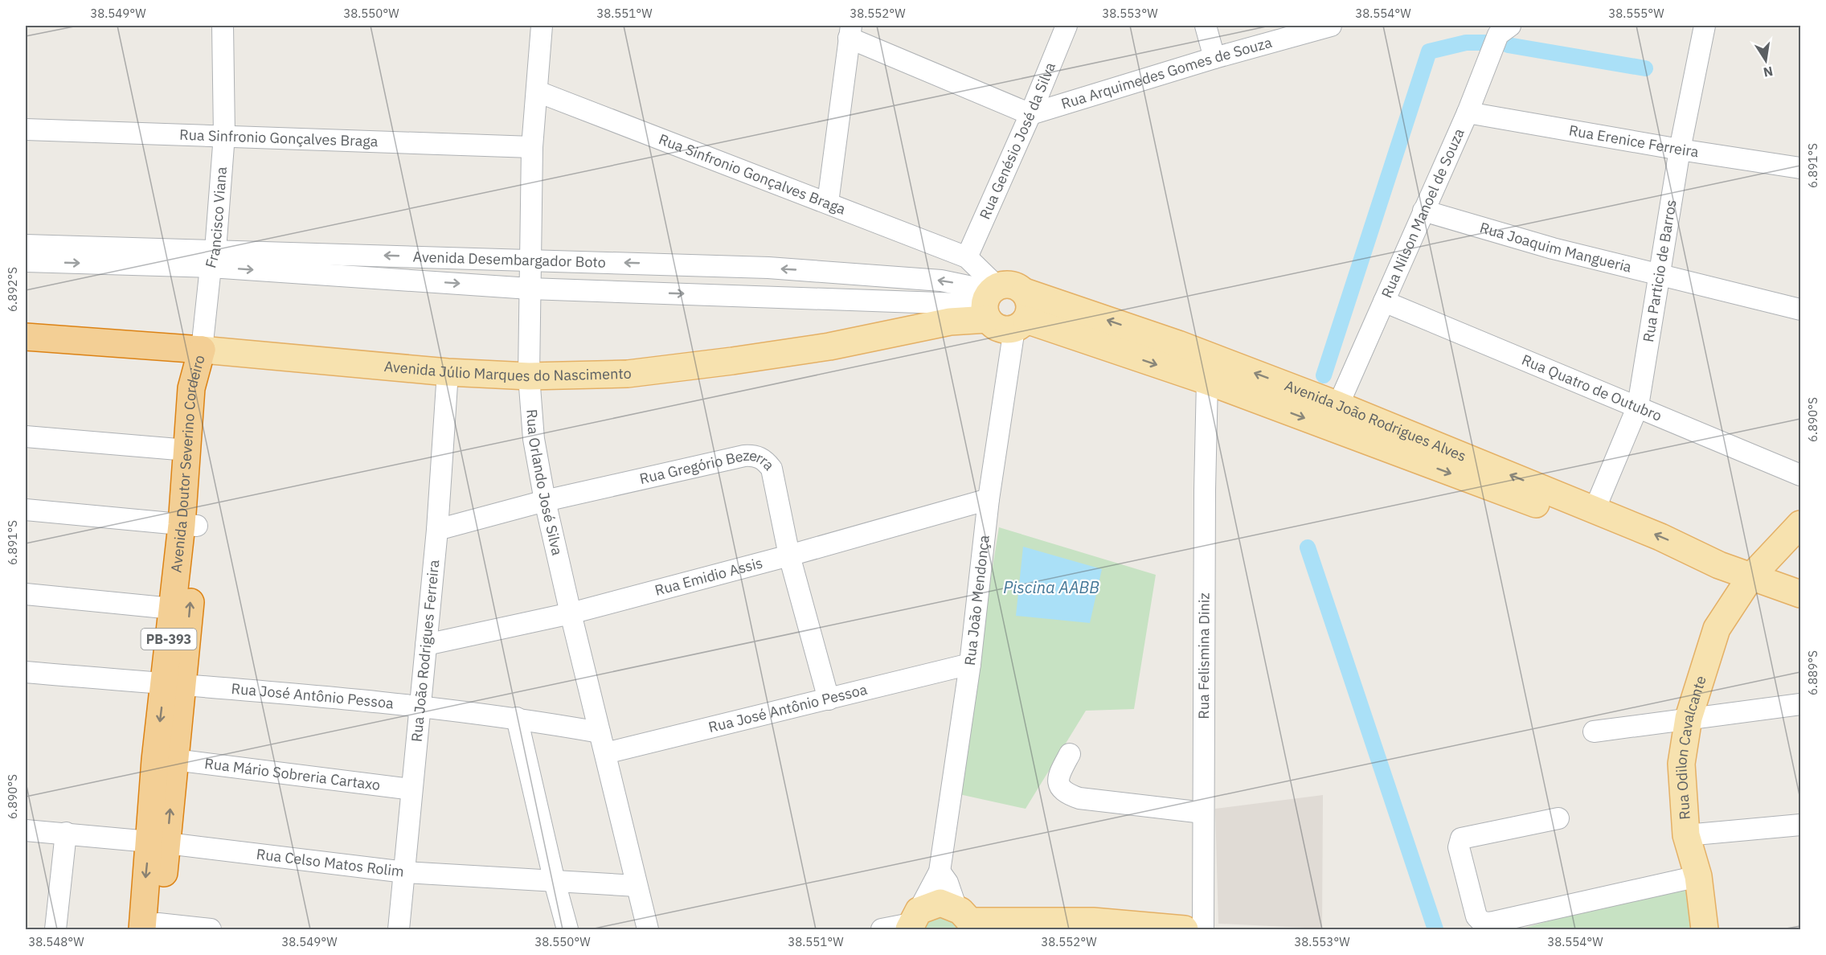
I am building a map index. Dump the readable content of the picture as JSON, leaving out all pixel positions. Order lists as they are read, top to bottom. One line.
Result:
{"streets":{"highway":["Avenida Júlio Marques do Nascimento","Avenida Doutor Severino Cordeiro","PB-393"],"main road":["Avenida João Rodrigues Alves","Rua Odilon Cavalcante"],"street":["Rua Arquimedes Gomes de Souza","Rua Sinfronio Gonçalves Braga","Rua Genésio José da Silva","Rua Erenice Ferreira","Rua Nilson Manoel de Souza","Francisco Viana","Rua Joaquim Mangueria","Avenida Desembargador Boto","Rua Particio de Barros","Rua Quatro de Outubro","Rua Gregório Bezerra","Rua Orlando José Silva","Rua Emidio Assis","Rua João Mendonça","Rua João Rodrigues Ferreira","Rua Felismina Diniz","Rua José Antônio Pessoa","Rua Mário Sobreria Cartaxo","Rua Celso Matos Rolim"]},"crossings":[["Rua Arquimedes Gomes de Souza","Rua Genésio José da Silva"],["Rua Sinfronio Gonçalves Braga","Rua Genésio José da Silva"],["Rua Sinfronio Gonçalves Braga","Francisco Viana"],["Rua Sinfronio Gonçalves Braga","Rua Orlando José Silva"],["Rua Erenice Ferreira","Rua Nilson Manoel de Souza"],["Rua Erenice Ferreira","Rua Particio de Barros"],["Rua Nilson Manoel de Souza","Rua Joaquim Mangueria"],["Rua Nilson Manoel de Souza","Rua Quatro de Outubro"],["Rua Nilson Manoel de Souza","Avenida João Rodrigues Alves"],["Francisco Viana","Avenida Desembargador Boto"],["Francisco Viana","Avenida Júlio Marques do Nascimento"],["Francisco Viana","Avenida Doutor Severino Cordeiro"],["Rua Joaquim Mangueria","Rua Particio de Barros"],["Avenida Desembargador Boto","Avenida Júlio Marques do Nascimento"],["Avenida Desembargador Boto","Avenida João Rodrigues Alves"],["Avenida Desembargador Boto","Rua Orlando José Silva"],["Avenida Desembargador Boto","Rua João Mendonça"],["Rua Particio de Barros","Rua Quatro de Outubro"],["Rua Particio de Barros","Avenida João Rodrigues Alves"],["Avenida Júlio Marques do Nascimento","Avenida João Rodrigues Alves"],["Avenida Júlio Marques do Nascimento","Avenida Doutor Severino Cordeiro"],["Avenida Júlio Marques do Nascimento","Rua Orlando José Silva"],["Avenida Júlio Marques do Nascimento","Rua João Mendonça"],["Avenida Júlio Marques do Nascimento","Rua João Rodrigues Ferreira"],["Avenida João Rodrigues Alves","Rua João Mendonça"],["Avenida João Rodrigues Alves","Rua Felismina Diniz"],["Avenida João Rodrigues Alves","Rua Odilon Cavalcante"],["Avenida Doutor Severino Cordeiro","Rua José Antônio Pessoa"],["Avenida Doutor Severino Cordeiro","Rua Mário Sobreria Cartaxo"],["Avenida Doutor Severino Cordeiro","Rua Celso Matos Rolim"],["Rua Gregório Bezerra","Rua Orlando José Silva"],["Rua Gregório Bezerra","Rua Emidio Assis"],["Rua Gregório Bezerra","Rua João Rodrigues Ferreira"],["Rua Gregório Bezerra","Rua José Antônio Pessoa"],["Rua Orlando José Silva","Rua Emidio Assis"],["Rua Orlando José Silva","Rua José Antônio Pessoa"],["Rua Orlando José Silva","Rua Celso Matos Rolim"],["Rua Emidio Assis","Rua João Mendonça"],["Rua Emidio Assis","Rua João Rodrigues Ferreira"],["Rua João Mendonça","Rua José Antônio Pessoa"],["Rua João Rodrigues Ferreira","Rua José Antônio Pessoa"],["Rua João Rodrigues Ferreira","Rua Mário Sobreria Cartaxo"],["Rua João Rodrigues Ferreira","Rua Celso Matos Rolim"]],"water":["Piscina AABB"],"north":"bottom","coordinates":["38.549°W","38.550°W","38.551°W","38.552°W","38.553°W","38.554°W","38.555°W","6.891°S","6.892°S","6.890°S","6.889°S","38.548°W"]}
